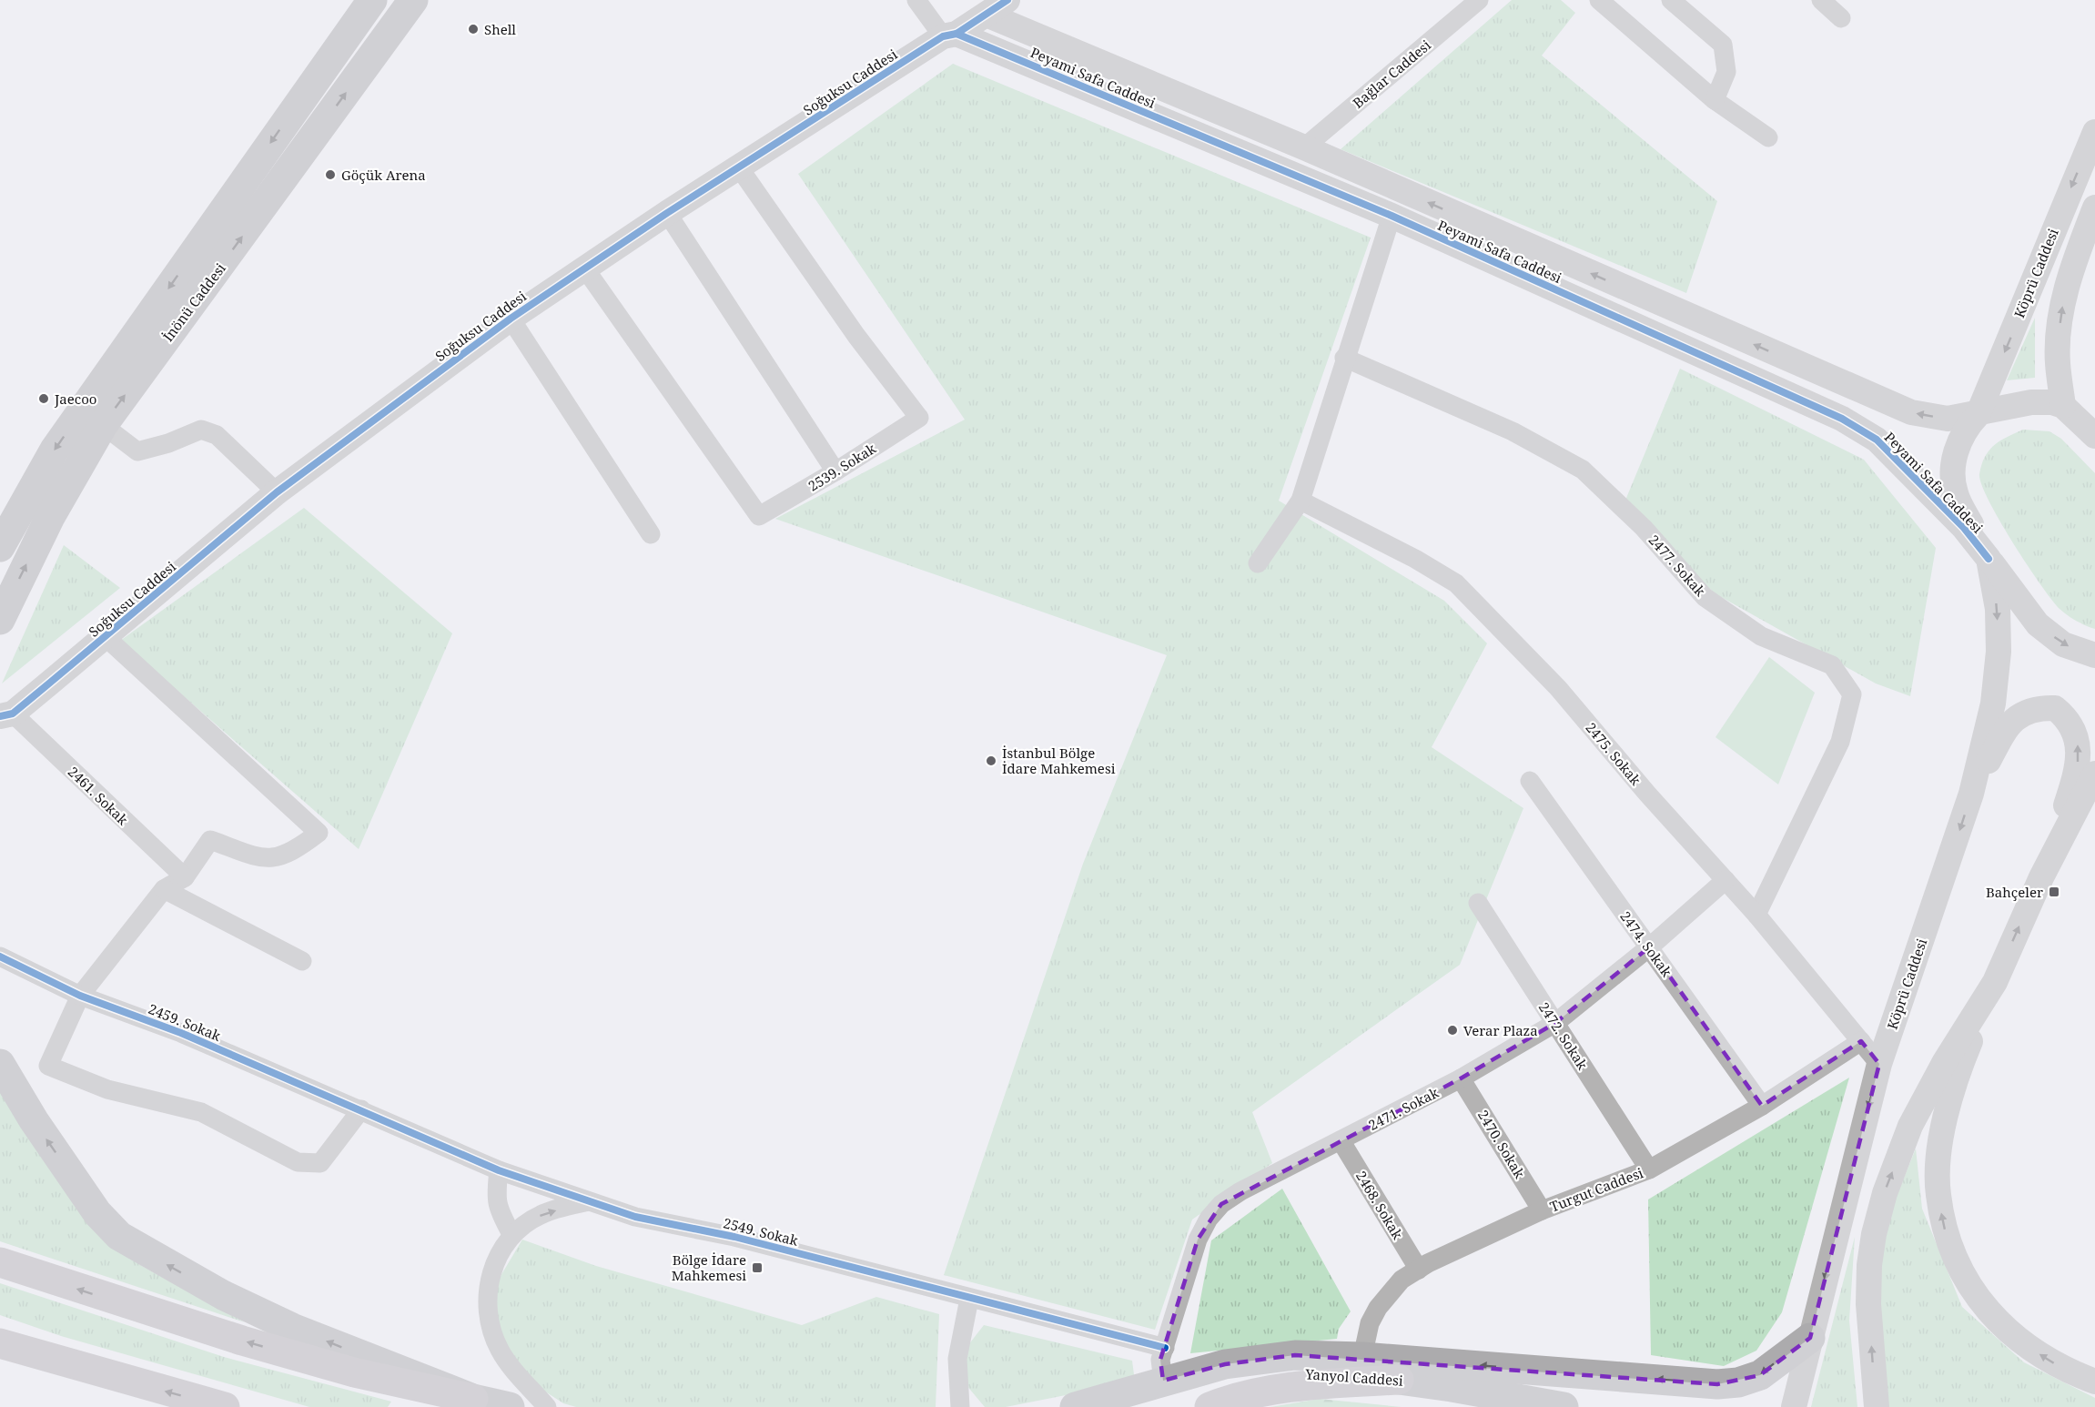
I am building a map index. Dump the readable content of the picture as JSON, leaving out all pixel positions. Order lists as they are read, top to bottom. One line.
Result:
{"streets":{"main road":["İnönü Caddesi","Yanyol Caddesi"],"street":["Bağlar Caddesi","Peyami Safa Caddesi","Soğuksu Caddesi","Köprü Caddesi","2539. Sokak","2477. Sokak","2475. Sokak","2461. Sokak","2474. Sokak","2459. Sokak","2472. Sokak","2471. Sokak","2470. Sokak","Turgut Caddesi","2468. Sokak","2549. Sokak"]},"crossings":[["Bağlar Caddesi","Peyami Safa Caddesi"],["Peyami Safa Caddesi","Soğuksu Caddesi"],["Peyami Safa Caddesi","Köprü Caddesi"],["Soğuksu Caddesi","2539. Sokak"],["Soğuksu Caddesi","2461. Sokak"],["Köprü Caddesi","2475. Sokak"],["2477. Sokak","2475. Sokak"],["2475. Sokak","2471. Sokak"],["2475. Sokak","Turgut Caddesi"],["2474. Sokak","2471. Sokak"],["2474. Sokak","Turgut Caddesi"],["2459. Sokak","2549. Sokak"],["2472. Sokak","2471. Sokak"],["2472. Sokak","Turgut Caddesi"],["2471. Sokak","2470. Sokak"],["2471. Sokak","2468. Sokak"],["2471. Sokak","2549. Sokak"],["2470. Sokak","Turgut Caddesi"],["Turgut Caddesi","2468. Sokak"]],"places":{"other":["Shell","Göçük Arena","Jaecoo","İstanbul Bölge İdare Mahkemesi","Verar Plaza"],"transit":["Bahçeler","Bölge İdare Mahkemesi"]}}
